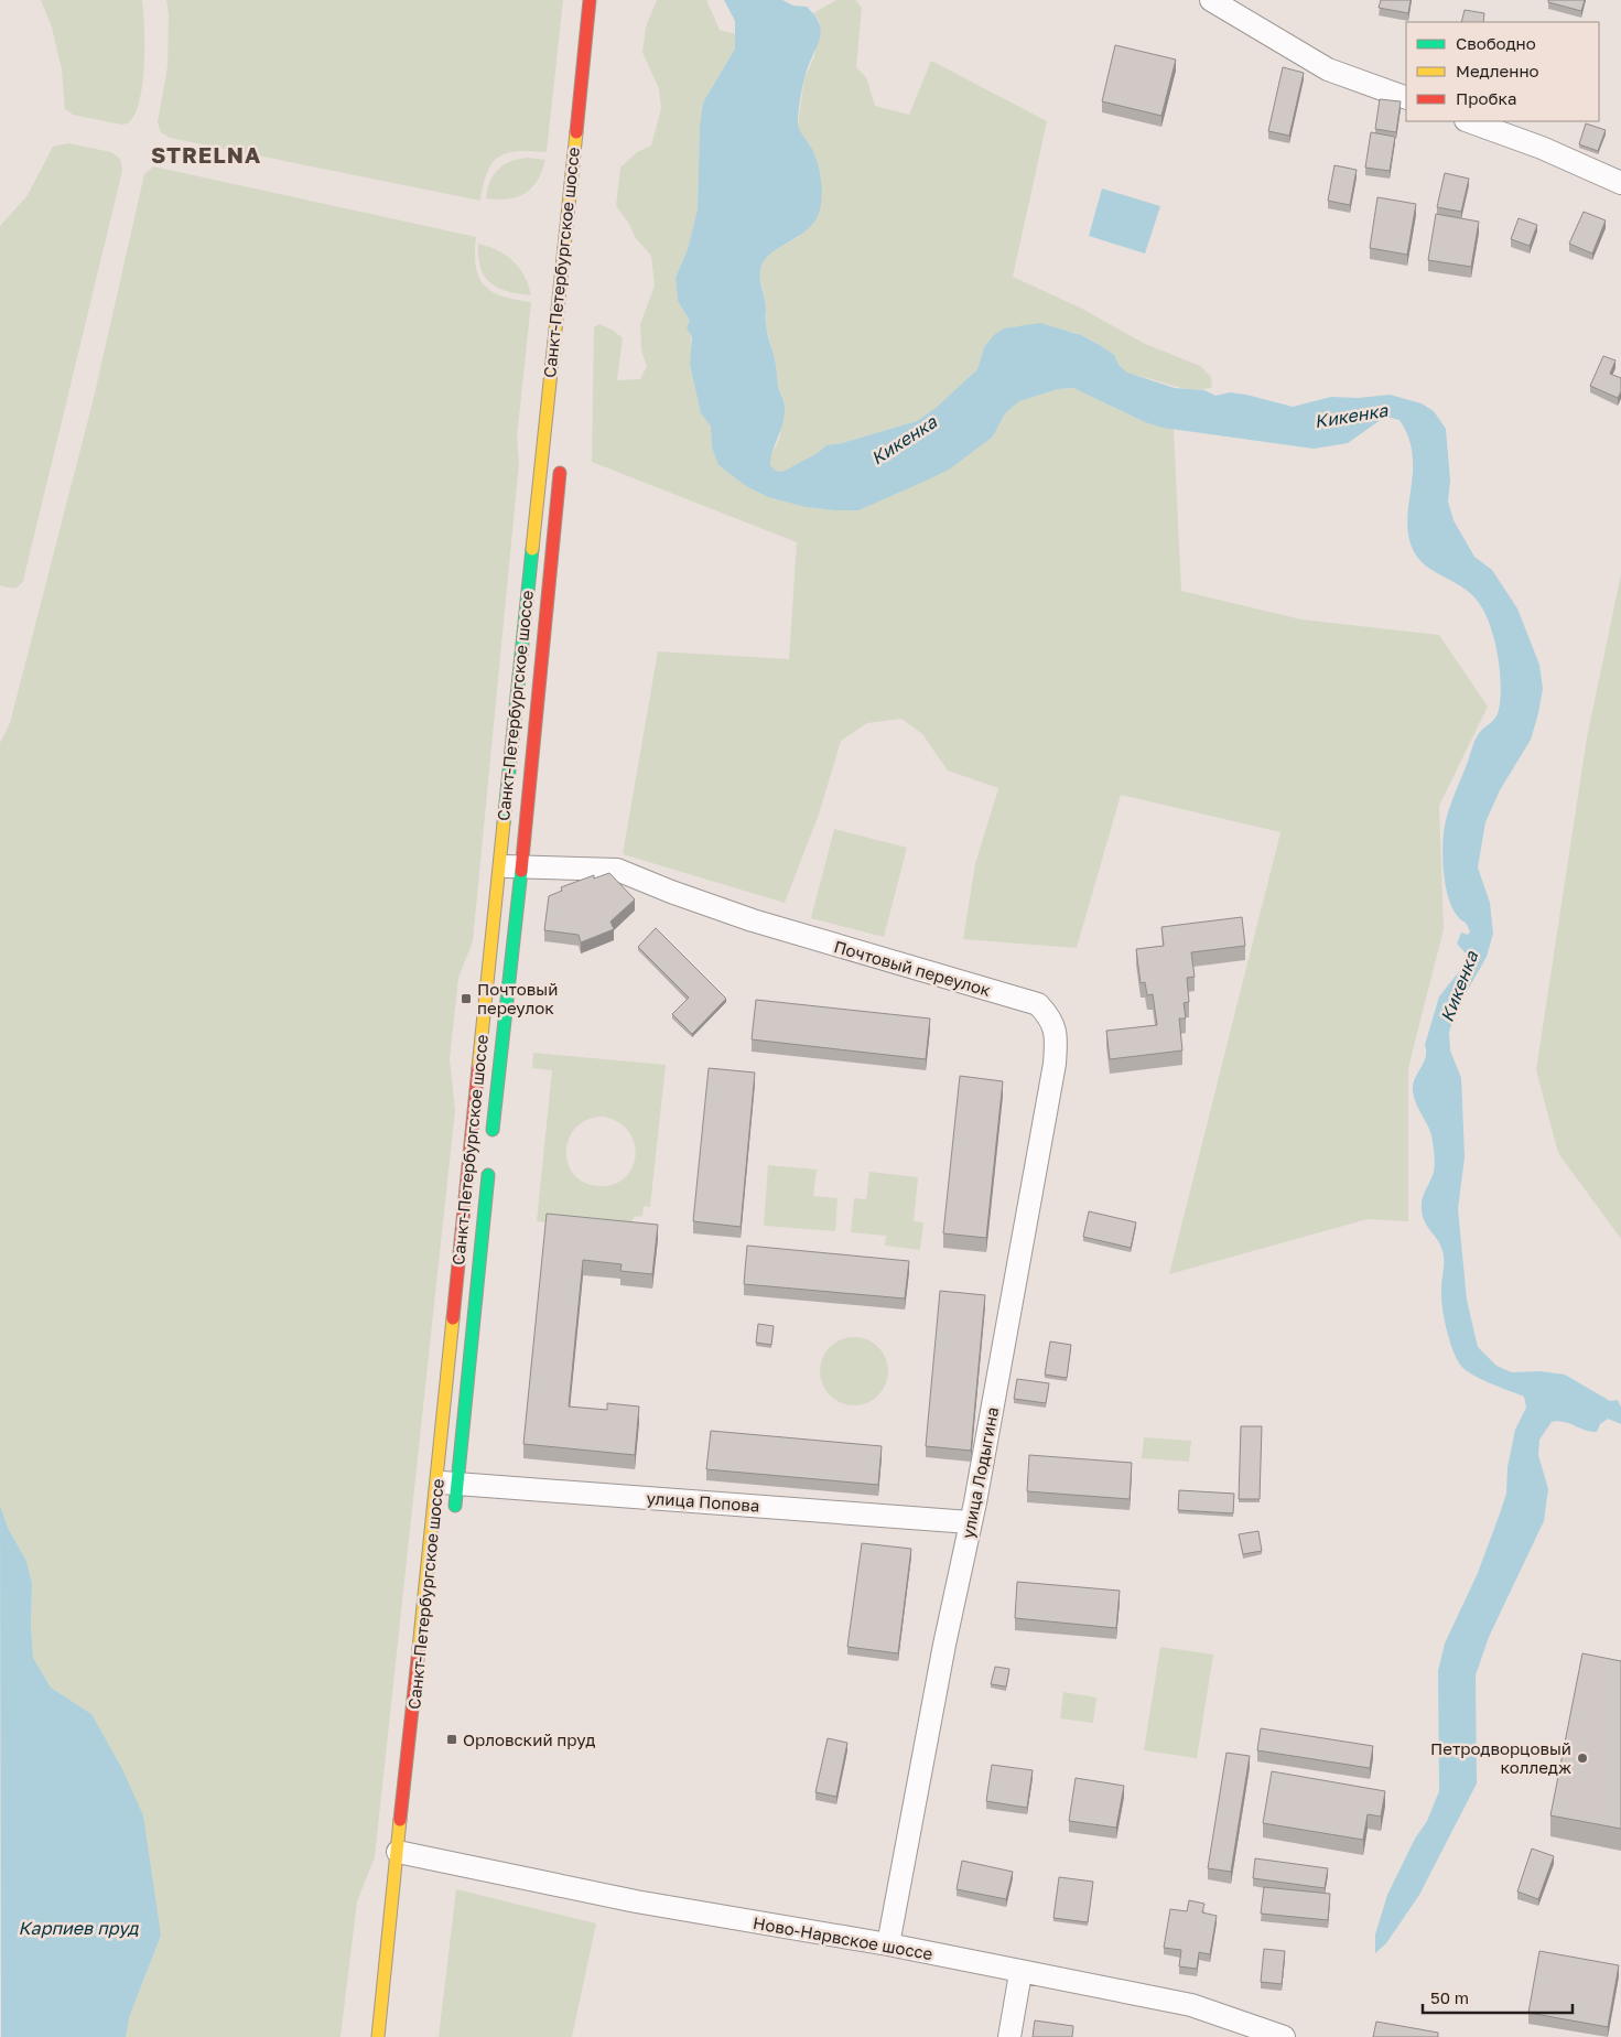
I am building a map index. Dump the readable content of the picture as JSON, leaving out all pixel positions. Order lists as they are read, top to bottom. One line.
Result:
{"streets":{"main road":["Санкт-Петербургское шоссе"],"street":["Почтовый переулок","улица Лодыгина","улица Попова","Ново-Нарвское шоссе"]},"crossings":[["Санкт-Петербургское шоссе","Почтовый переулок"],["Санкт-Петербургское шоссе","улица Попова"],["Санкт-Петербургское шоссе","Ново-Нарвское шоссе"],["Почтовый переулок","улица Лодыгина"],["улица Лодыгина","улица Попова"],["улица Лодыгина","Ново-Нарвское шоссе"]],"districts":["STRELNA"],"water":["Кикенка","Карпиев пруд"],"places":{"transit":["Почтовый переулок","Орловский пруд"],"other":["Петродворцовый колледж"]},"legend":["Свободно","Медленно","Пробка"],"scale_bar":"50 m"}
